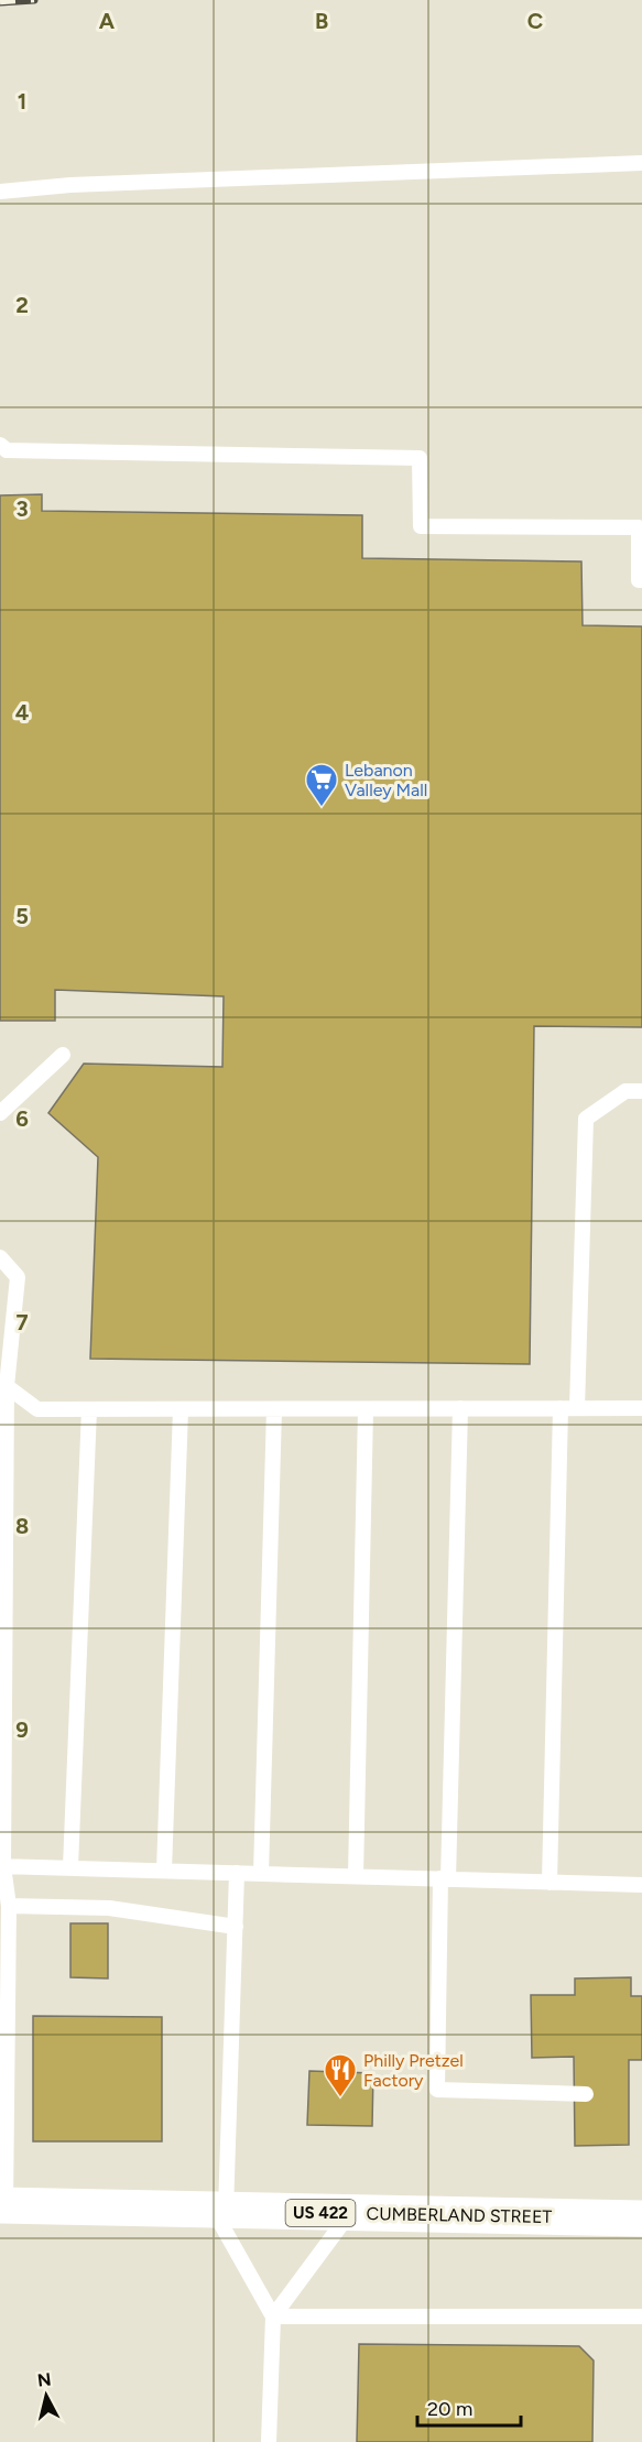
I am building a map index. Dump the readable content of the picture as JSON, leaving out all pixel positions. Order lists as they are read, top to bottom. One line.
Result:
{"streets":{"highway":["US 422","CUMBERLAND STREET"]},"places":{"supermarket":["Lebanon Valley Mall"],"restaurant":["Philly Pretzel Factory"]},"scale_bar":"20 m","north":"top","grid":{"columns":["A","B","C"],"rows":["1","2","3","4","5","6","7","8","9"]}}
